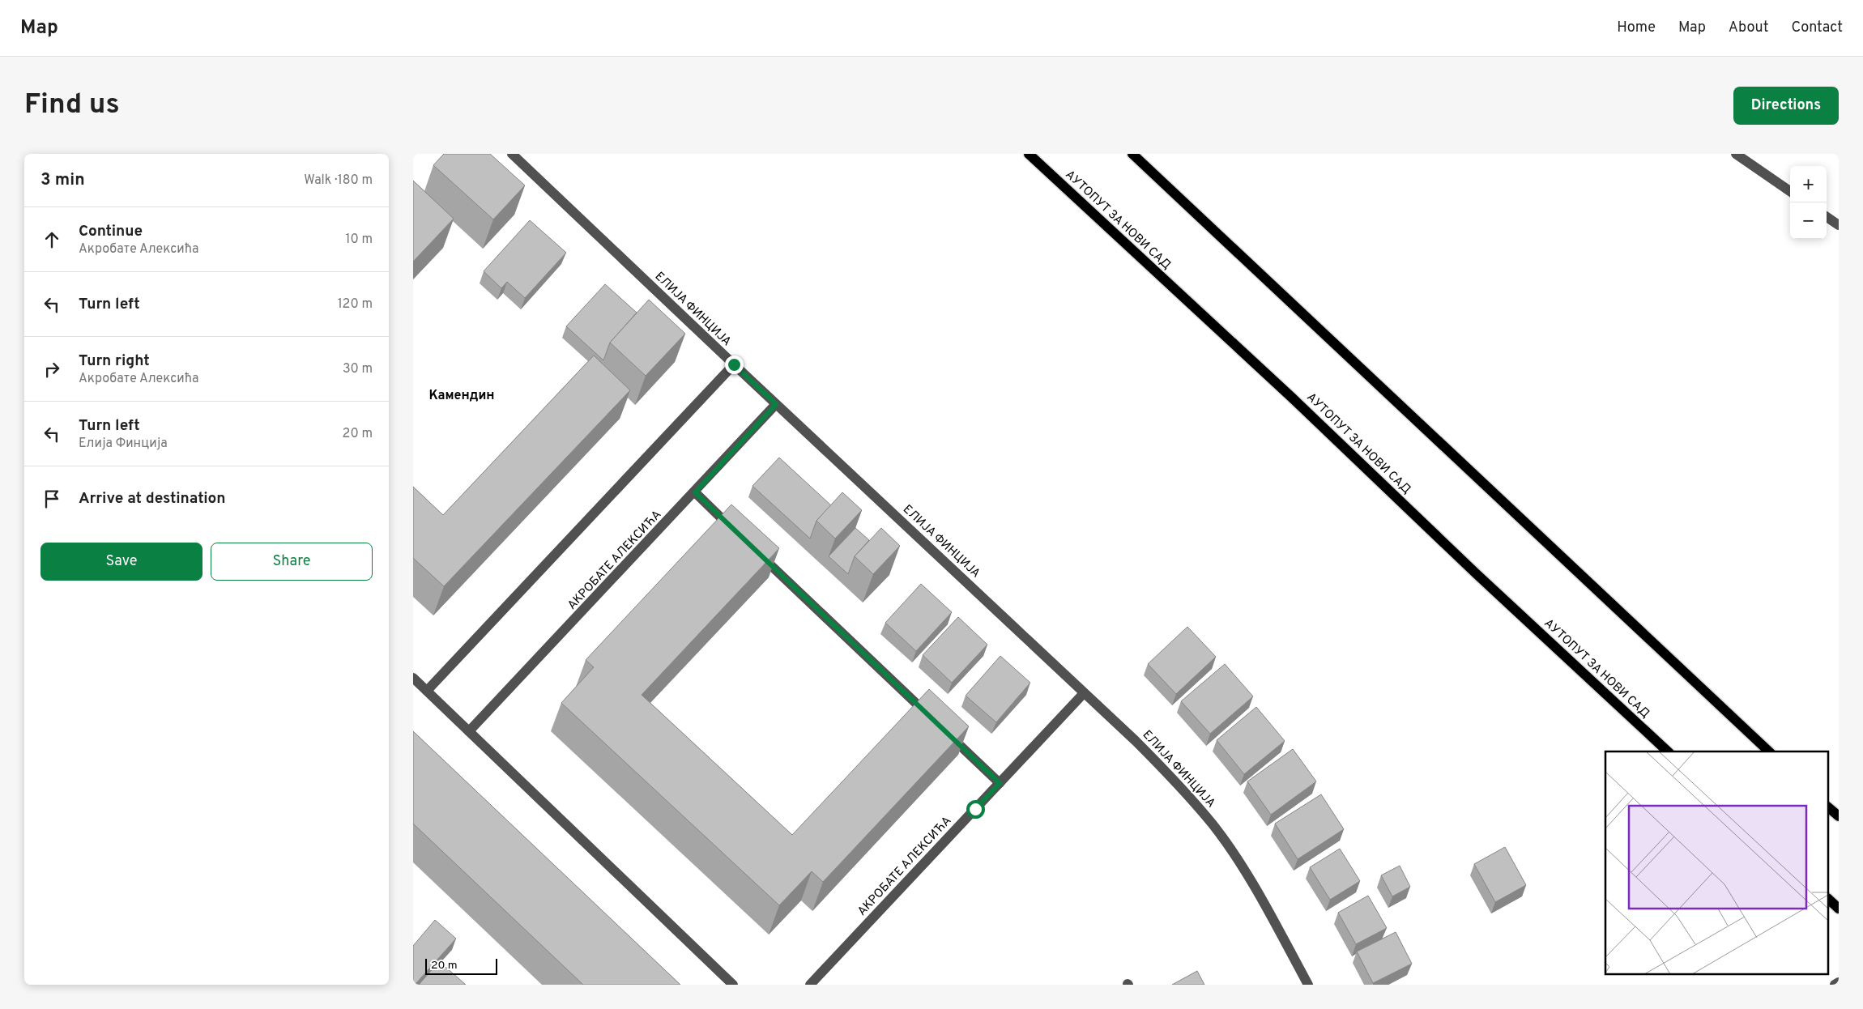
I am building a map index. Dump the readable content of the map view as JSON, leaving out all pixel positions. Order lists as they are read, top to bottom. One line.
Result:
{"streets":{"main road":["АУТОПУТ ЗА НОВИ САД"],"street":["ЕЛИЈА ФИНЦИЈА","АКРОБАТЕ АЛЕКСИЋА"]},"crossings":[["ЕЛИЈА ФИНЦИЈА","АКРОБАТЕ АЛЕКСИЋА"]],"districts":["Камендин"],"scale_bar":"20 m","page":{"header":"Map","nav":["Home","Map","About","Contact"],"buttons":["Directions",["Save","Share"]],"title":"Find us","heading":["3 min","Walk · 180 m"],"map_buttons":["+","−"],"list":[["Continue","Акробате Алексића","10 m"],["Turn left","120 m"],["Turn right","Акробате Алексића","30 m"],["Turn left","Елија Финција","20 m"],"Arrive at destination"],"scale":"20 m"}}
